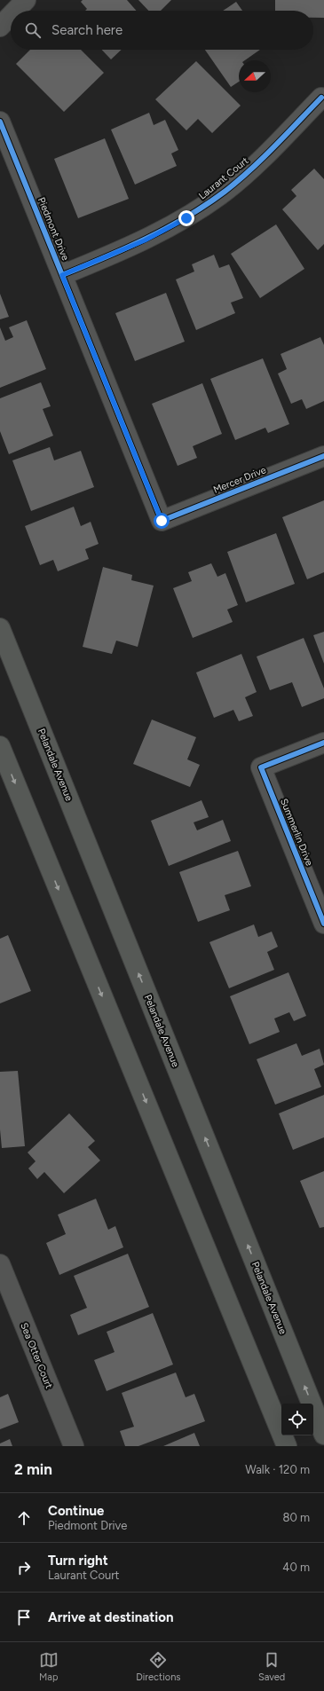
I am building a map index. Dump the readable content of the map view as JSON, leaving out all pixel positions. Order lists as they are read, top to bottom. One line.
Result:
{"streets":{"main road":["Pelandale Avenue"],"street":["Laurant Court","Piedmont Drive","Mercer Drive","Summerlin Drive","Sea Otter Court"]},"crossings":[["Laurant Court","Piedmont Drive"],["Piedmont Drive","Mercer Drive"]],"north":"left","page":{"search":"Search here","heading":["2 min","Walk · 120 m"],"list":[["Continue","Piedmont Drive","80 m"],["Turn right","Laurant Court","40 m"],"Arrive at destination"],"nav":["Map","Directions","Saved"]}}
